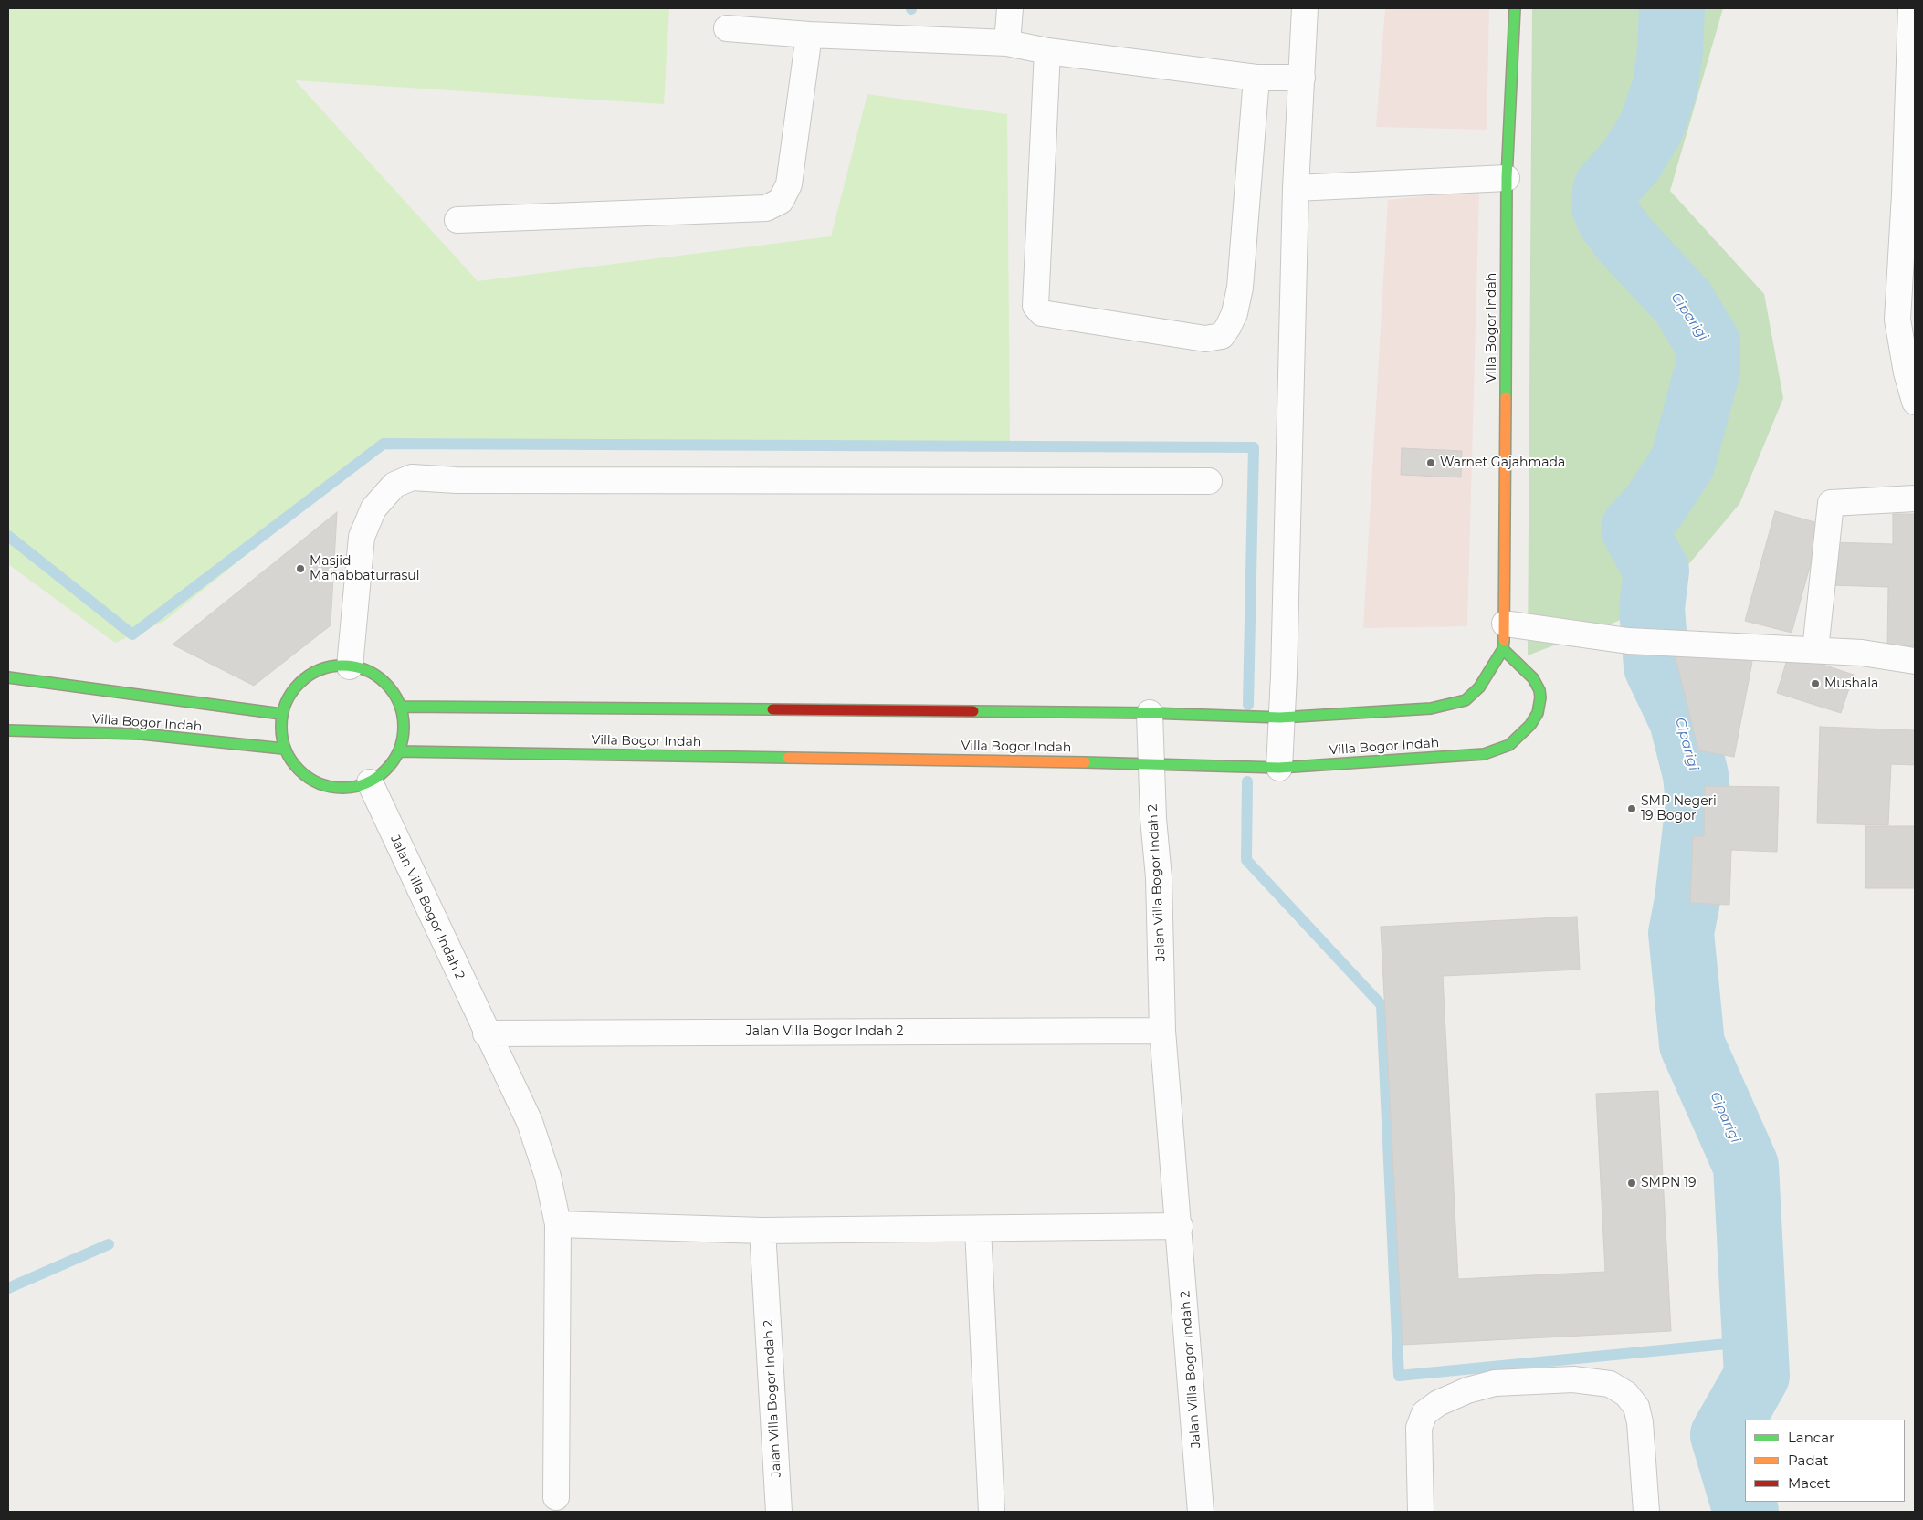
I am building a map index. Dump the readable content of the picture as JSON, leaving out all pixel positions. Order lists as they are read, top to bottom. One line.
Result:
{"streets":{"street":["Villa Bogor Indah","Jalan Villa Bogor Indah 2"]},"crossings":[["Villa Bogor Indah","Jalan Villa Bogor Indah 2"]],"water":["Ciparigi"],"places":["Warnet Gajahmada","Masjid Mahabbaturrasul","Mushala","SMP Negeri 19 Bogor","SMPN 19"],"legend":["Lancar","Padat","Macet"]}
